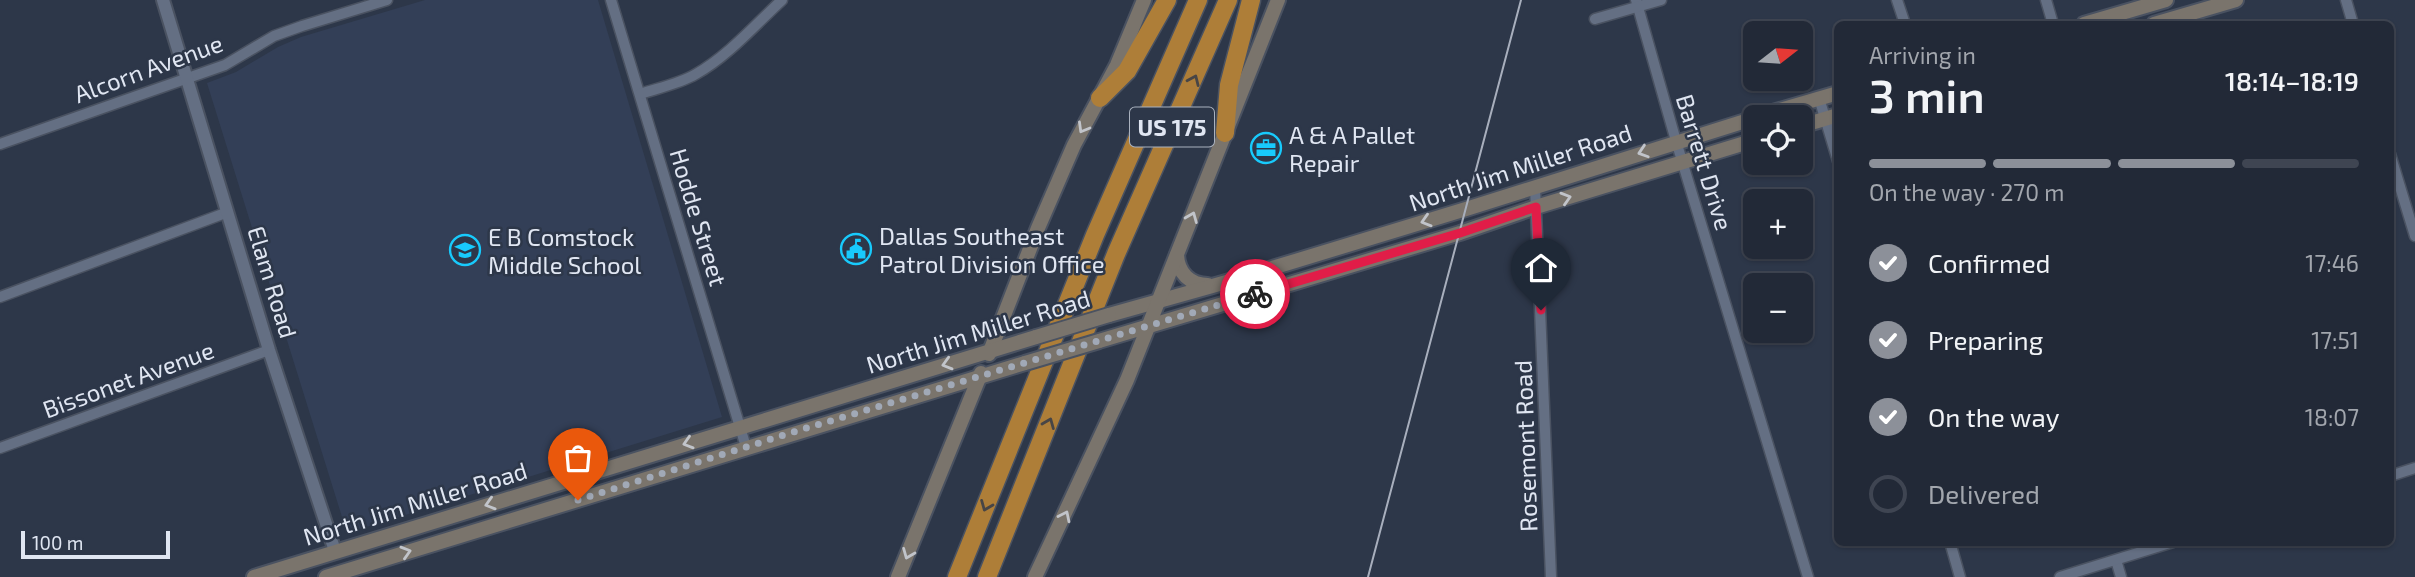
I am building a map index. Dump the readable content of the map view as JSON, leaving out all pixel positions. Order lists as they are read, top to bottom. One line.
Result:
{"streets":{"highway":["US 175"],"main road":["North Jim Miller Road","Elam Road"],"street":["Alcorn Avenue","Barrett Drive","Hodde Street","Bissonet Avenue","Rosemont Road"]},"crossings":[["Alcorn Avenue","Elam Road"],["Barrett Drive","North Jim Miller Road"],["North Jim Miller Road","Hodde Street"],["North Jim Miller Road","Elam Road"],["North Jim Miller Road","Rosemont Road"],["Elam Road","Bissonet Avenue"]],"places":{"office":["A & A Pallet Repair"],"public building":["Dallas Southeast Patrol Division Office"],"school or university":["E B Comstock Middle School"]},"scale_bar":"100 m","north":"right","page":{"map_buttons":["+","−"],"heading":["3 min","Arriving in","18:14–18:19"],"bar":"On the way · 270 m","list":[["Confirmed","17:46"],["Preparing","17:51"],["On the way","18:07"],"Delivered"],"scale":"100 m"}}
